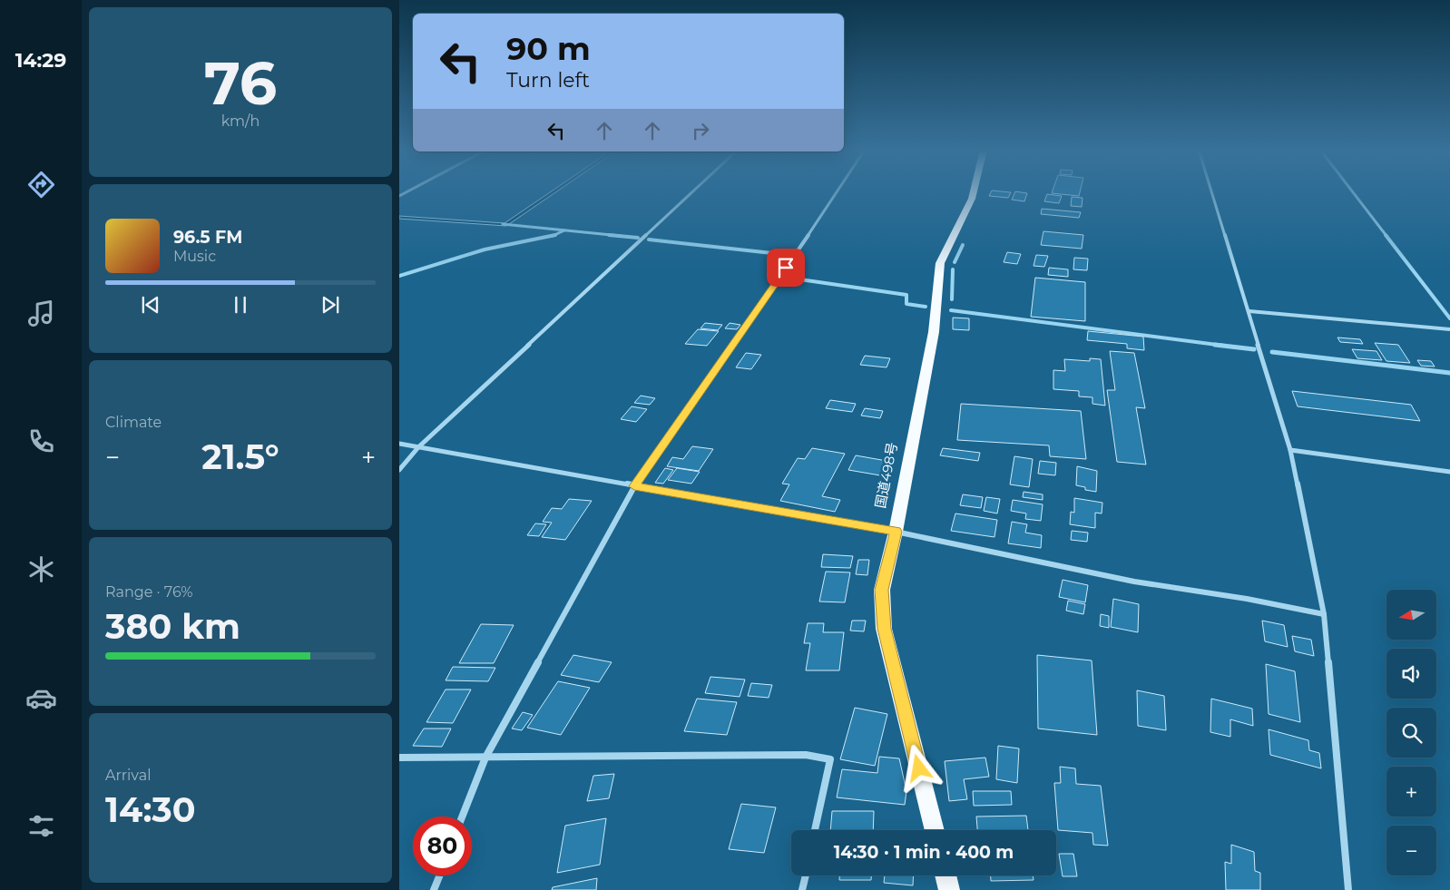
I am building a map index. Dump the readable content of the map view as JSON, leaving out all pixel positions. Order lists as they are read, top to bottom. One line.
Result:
{"streets":{"highway":["国道498号"]},"north":"left","page":{"tabs":"14:29","tile":[["76","km/h"],"Climate",["Range · 76%","380 km"],["Arrival","14:30"]],"turn":["90 m","Turn left"],"song":["96.5 FM","Music"],"heat":["−","21.5°","+"],"map_buttons":["+","−"],"limit":"80","trip":"14:30 · 1 min · 400 m"}}
